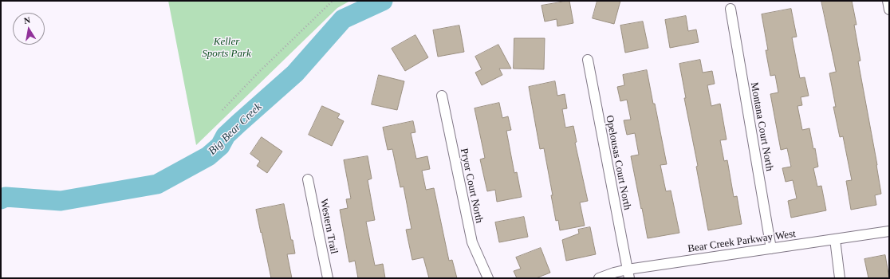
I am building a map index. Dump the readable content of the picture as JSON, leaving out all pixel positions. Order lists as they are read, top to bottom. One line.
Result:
{"streets":{"street":["Montana Court North","Opelousas Court North","Pryor Court North","Western Trail","Bear Creek Parkway West"]},"crossings":[["Montana Court North","Bear Creek Parkway West"],["Opelousas Court North","Bear Creek Parkway West"]],"water":["Big Bear Creek"],"parks":["Keller Sports Park"],"north":"top"}
